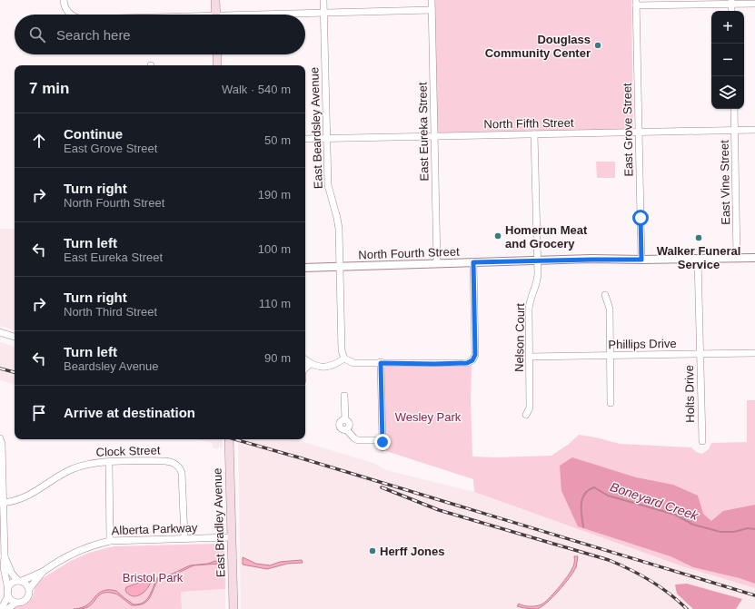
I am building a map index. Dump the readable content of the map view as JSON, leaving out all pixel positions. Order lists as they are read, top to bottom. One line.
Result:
{"streets":{"main road":["East Bradley Avenue"],"street":["North Fifth Street","East Beardsley Avenue","East Grove Street","East Eureka Street","East Vine Street","North Fourth Street","Nelson Court","Phillips Drive","Holts Drive","Clock Street","Alberta Parkway"]},"crossings":[["North Fifth Street","East Beardsley Avenue"],["North Fifth Street","East Grove Street"],["North Fifth Street","East Eureka Street"],["North Fifth Street","East Vine Street"],["North Fifth Street","Nelson Court"],["East Beardsley Avenue","North Fourth Street"],["East Grove Street","North Fourth Street"],["East Eureka Street","North Fourth Street"],["East Vine Street","North Fourth Street"],["North Fourth Street","Nelson Court"],["North Fourth Street","Holts Drive"],["Nelson Court","Phillips Drive"],["Phillips Drive","Holts Drive"],["Clock Street","Alberta Parkway"],["East Bradley Avenue","Alberta Parkway"]],"water":["Boneyard Creek"],"parks":["Wesley Park","Bristol Park"],"places":["Douglass Community Center","Homerun Meat and Grocery","Walker Funeral Service","Herff Jones"],"page":{"map_buttons":["+","−"],"search":"Search here","heading":["7 min","Walk · 540 m"],"list":[["Continue","East Grove Street","50 m"],["Turn right","North Fourth Street","190 m"],["Turn left","East Eureka Street","100 m"],["Turn right","North Third Street","110 m"],["Turn left","Beardsley Avenue","90 m"],"Arrive at destination"]}}
